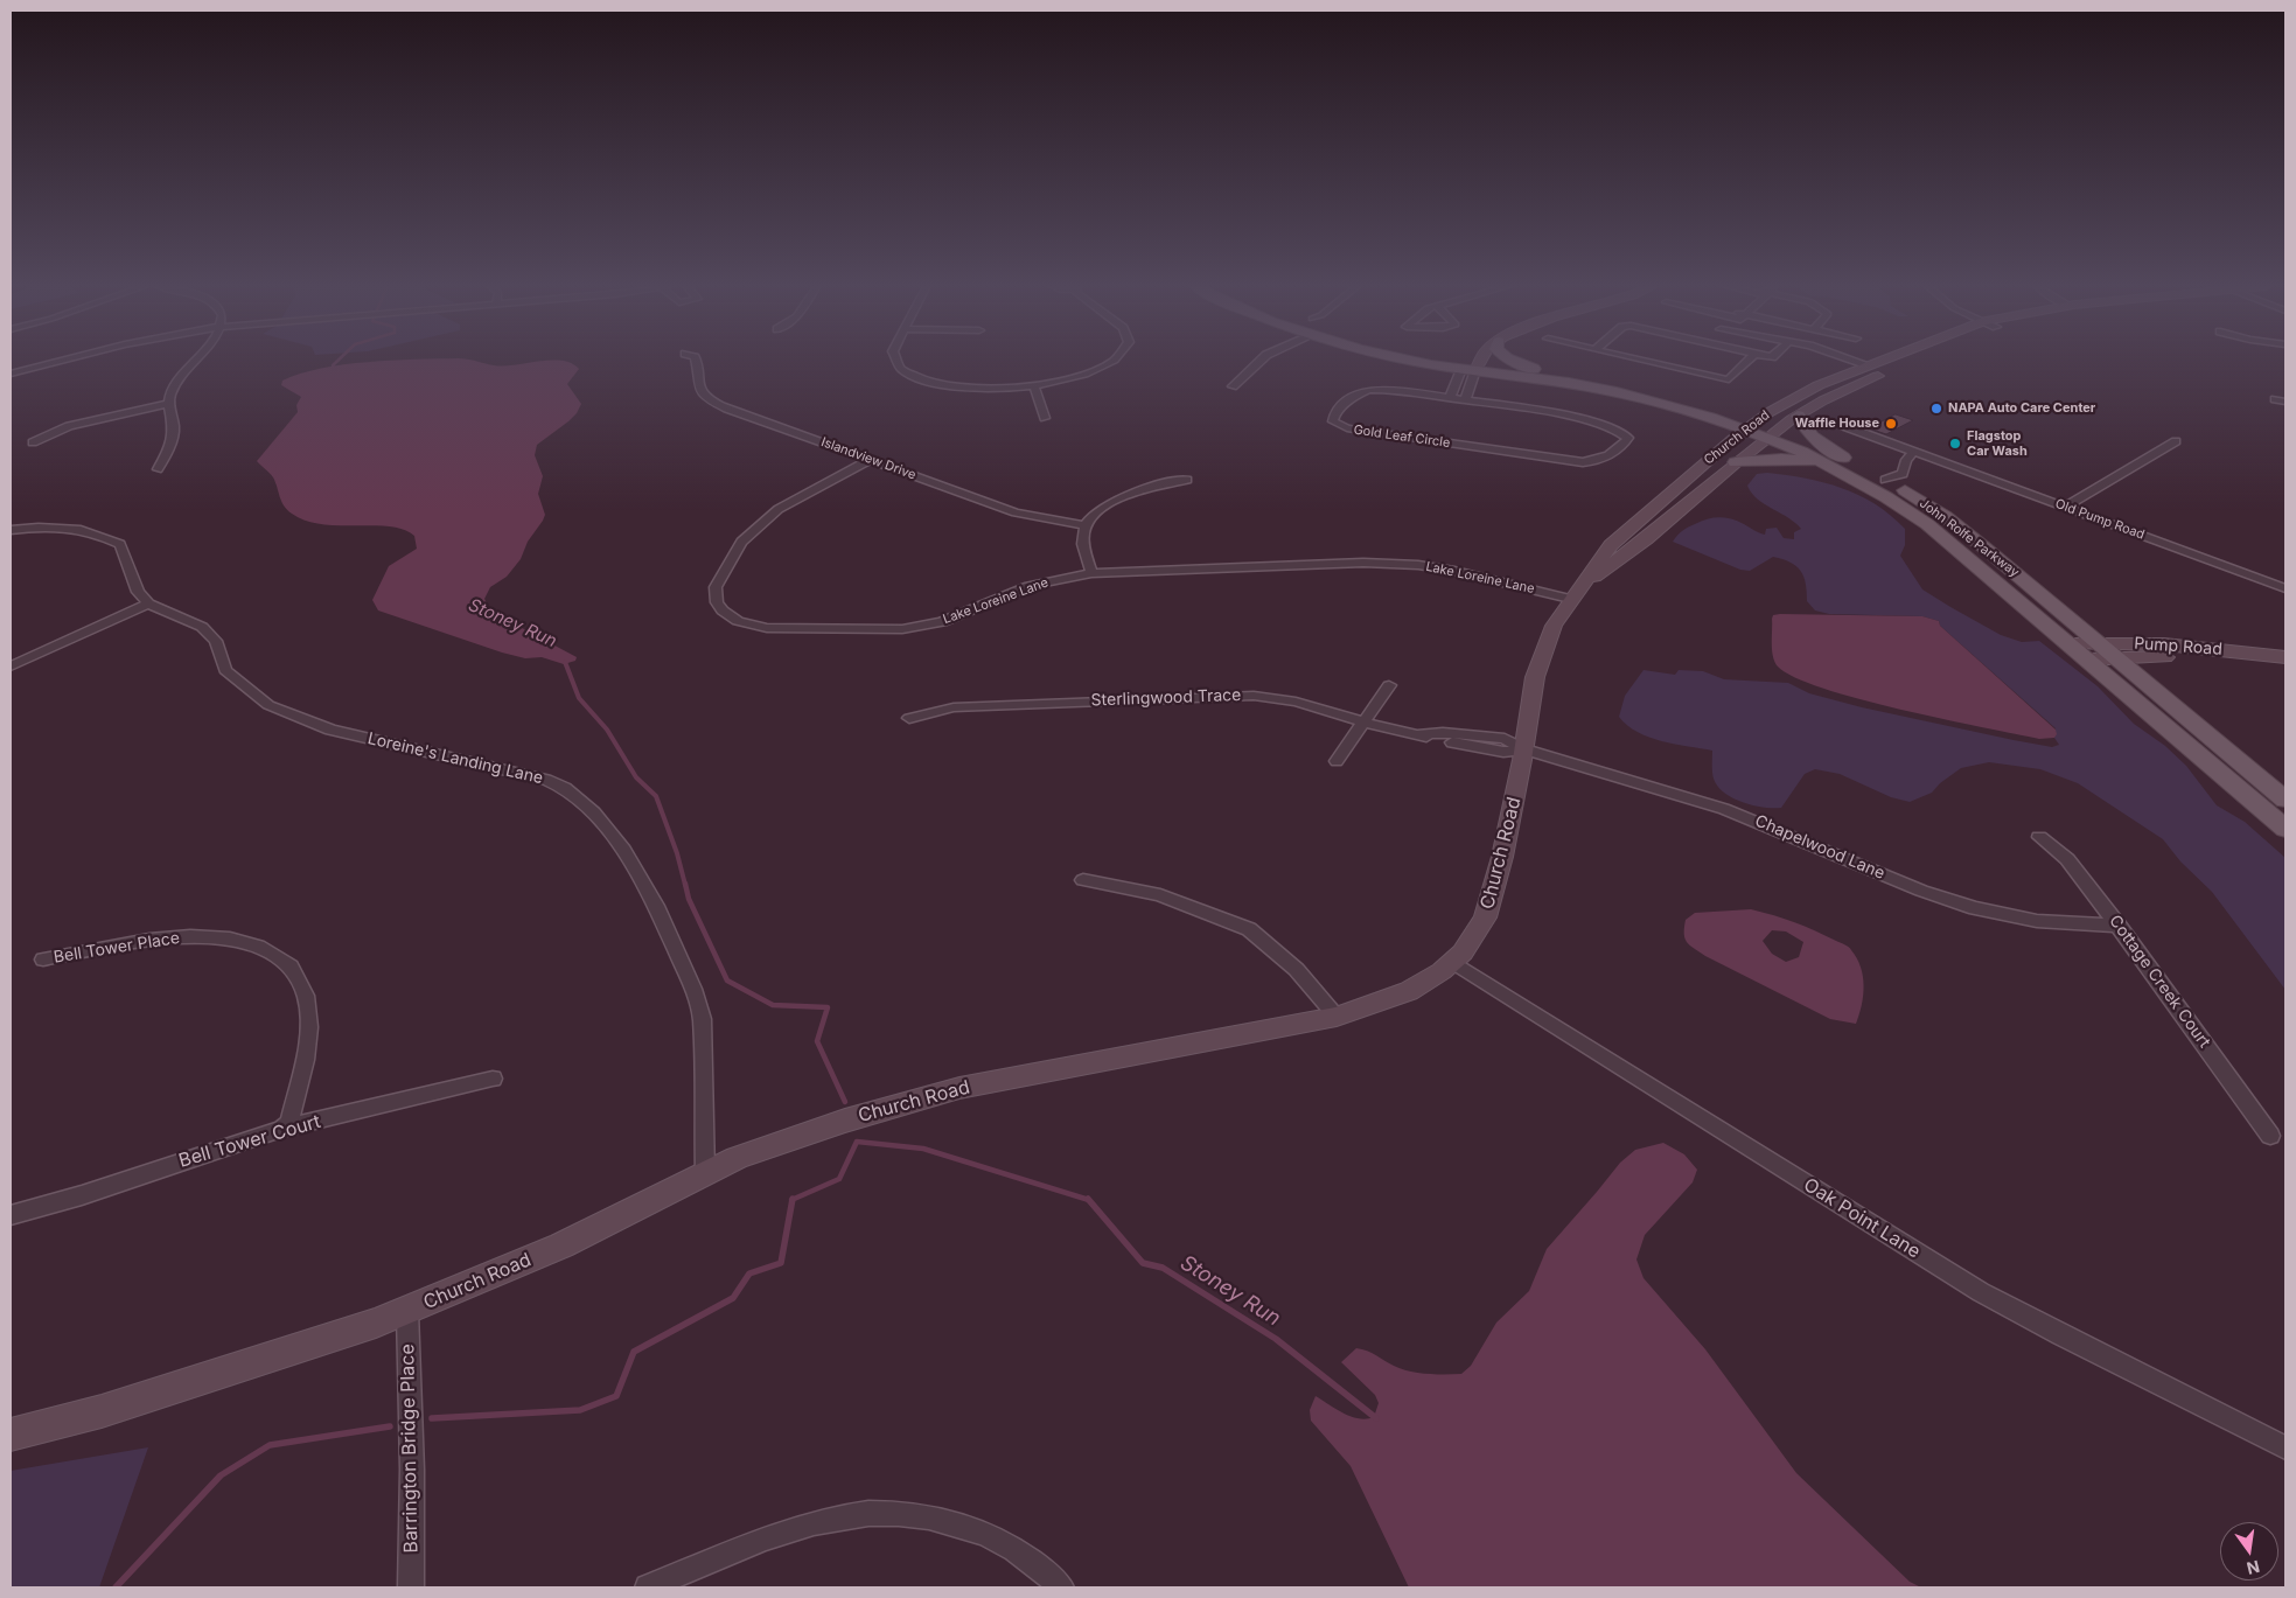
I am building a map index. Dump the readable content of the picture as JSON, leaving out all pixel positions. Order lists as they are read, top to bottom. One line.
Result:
{"streets":{"main road":["Church Road","John Rolfe Parkway","Pump Road"],"street":["Gold Leaf Circle","Islandview Drive","Old Pump Road","Lake Loreine Lane","Sterlingwood Trace","Loreine's Landing Lane","Chapelwood Lane","Bell Tower Place","Cottage Creek Court","Bell Tower Court","Oak Point Lane","Barrington Bridge Place"]},"crossings":[["Church Road","John Rolfe Parkway"],["Church Road","Lake Loreine Lane"],["Church Road","Sterlingwood Trace"],["Church Road","Loreine's Landing Lane"],["Church Road","Chapelwood Lane"],["Church Road","Oak Point Lane"],["Church Road","Barrington Bridge Place"],["Islandview Drive","Lake Loreine Lane"],["John Rolfe Parkway","Pump Road"],["Sterlingwood Trace","Chapelwood Lane"],["Chapelwood Lane","Cottage Creek Court"],["Bell Tower Place","Bell Tower Court"]],"water":["Stoney Run"],"places":["NAPA Auto Care Center","Waffle House","Flagstop Car Wash"],"north":"bottom"}
